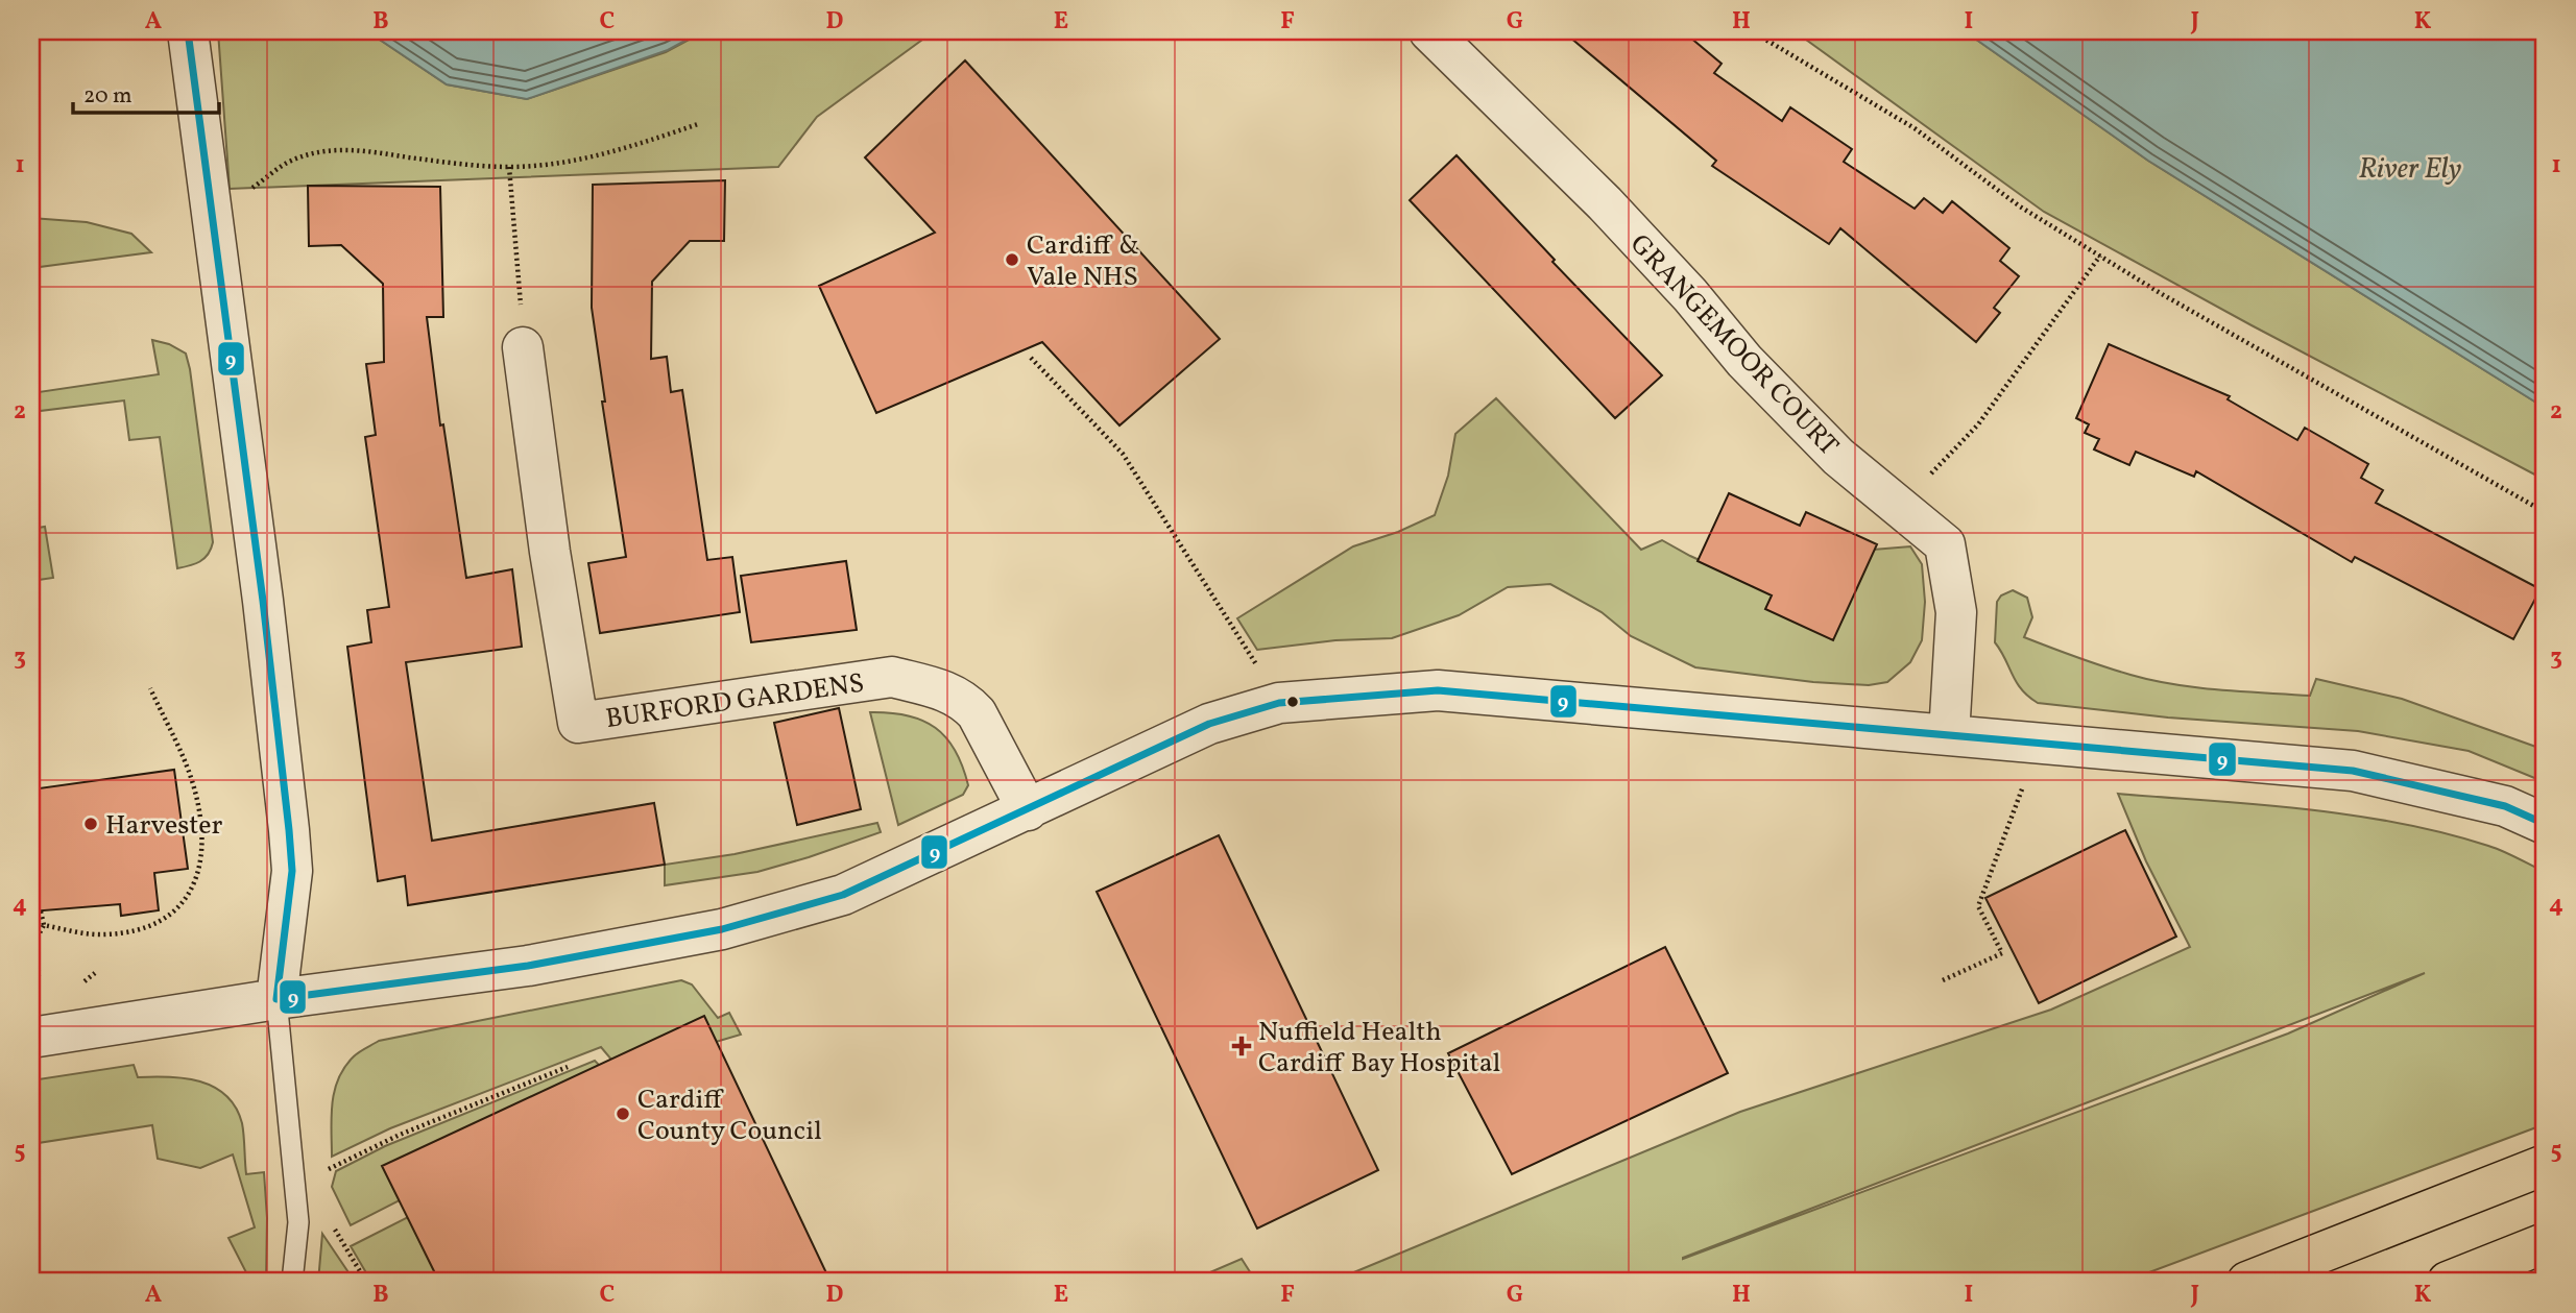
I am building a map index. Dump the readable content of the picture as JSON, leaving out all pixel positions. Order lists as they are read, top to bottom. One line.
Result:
{"streets":{"street":["GRANGEMOOR COURT","BURFORD GARDENS"]},"water":["River Ely"],"places":{"other":["Cardiff & Vale NHS","Harvester","Cardiff County Council"],"health":["Nuffield Health Cardiff Bay Hospital"]},"lines":["transit line 9"],"scale_bar":"20 m","grid":{"columns":["A","B","C","D","E","F","G","H","I","J","K"],"rows":["1","2","3","4","5"]}}
